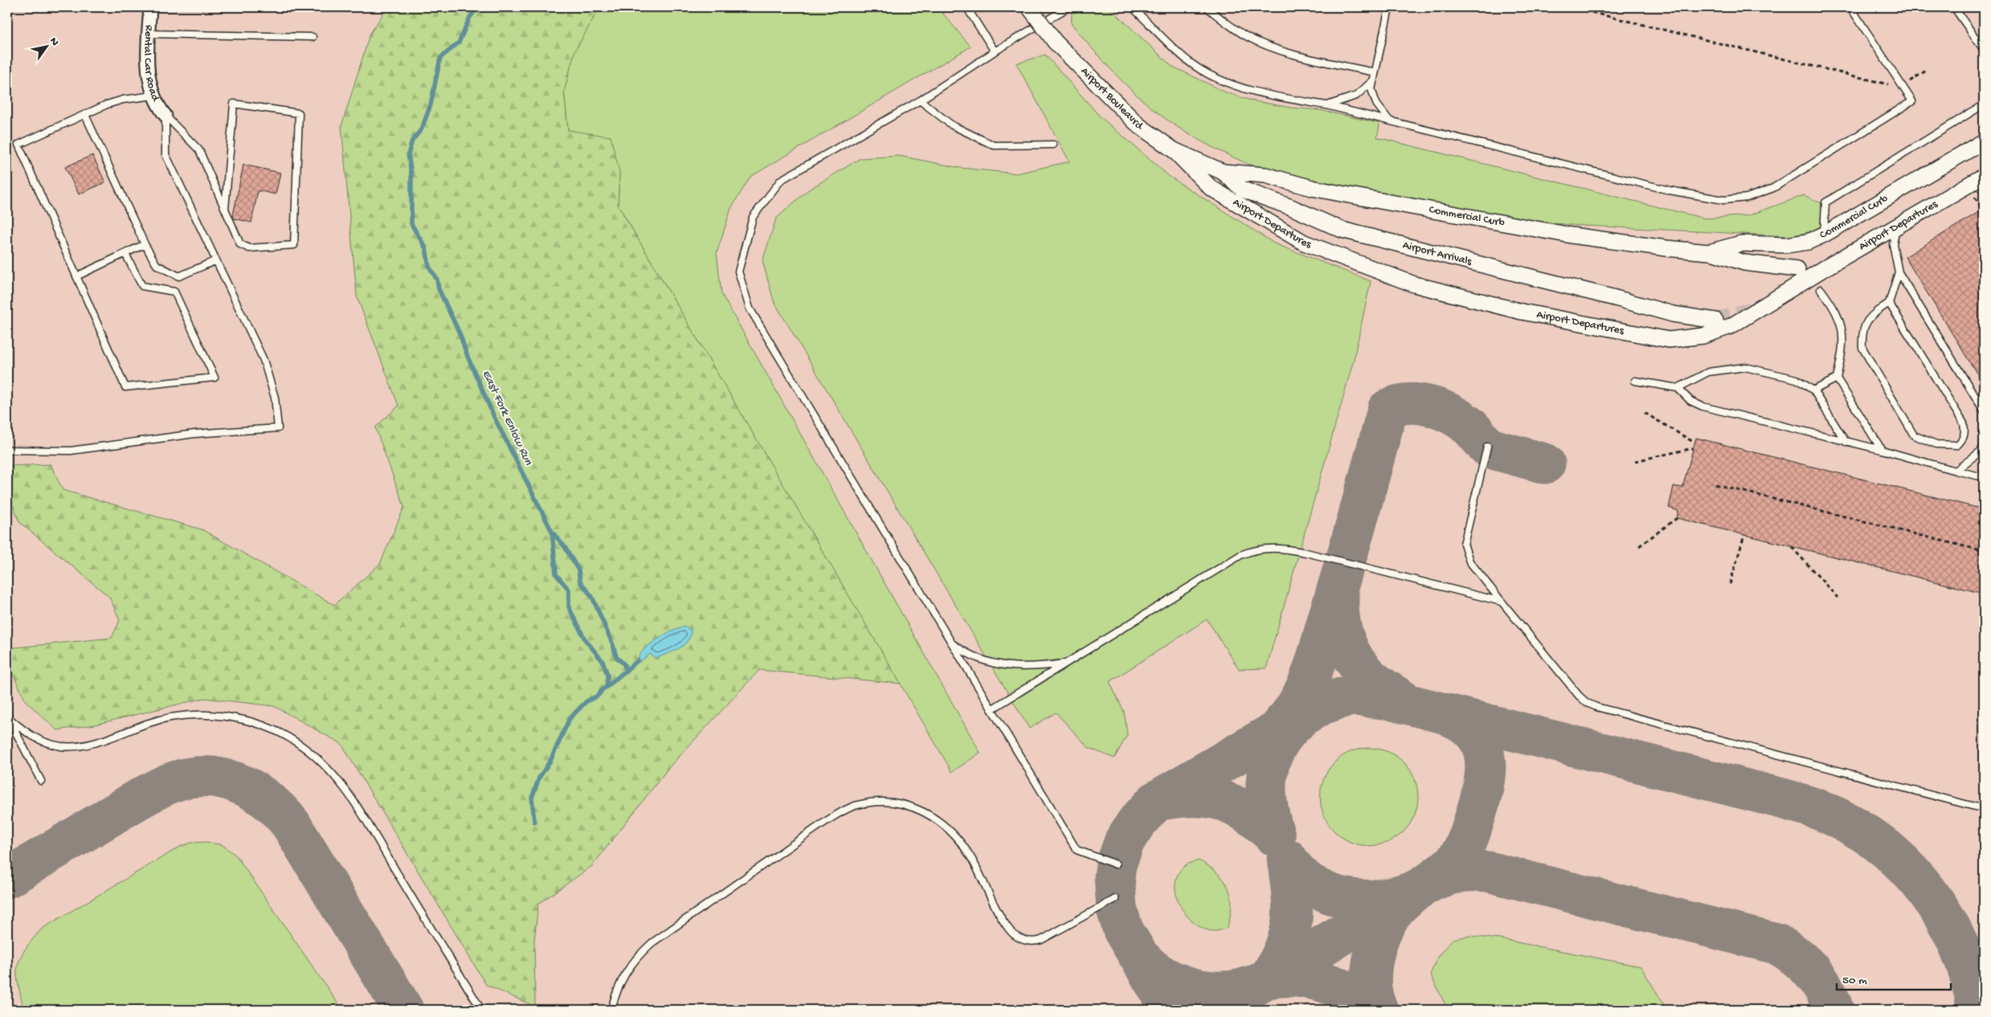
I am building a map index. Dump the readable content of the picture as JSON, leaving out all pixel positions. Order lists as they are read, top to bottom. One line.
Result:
{"streets":{"street":["Rental Car Road","Airport Bouleavrd","Commercial Curb","Airport Departures","Airport Arrivals"]},"crossings":[["Airport Bouleavrd","Airport Departures"],["Airport Bouleavrd","Airport Arrivals"],["Commercial Curb","Airport Arrivals"],["Airport Departures","Airport Arrivals"]],"water":["East Fork Enlow Run"],"scale_bar":"50 m","north":"top right"}
